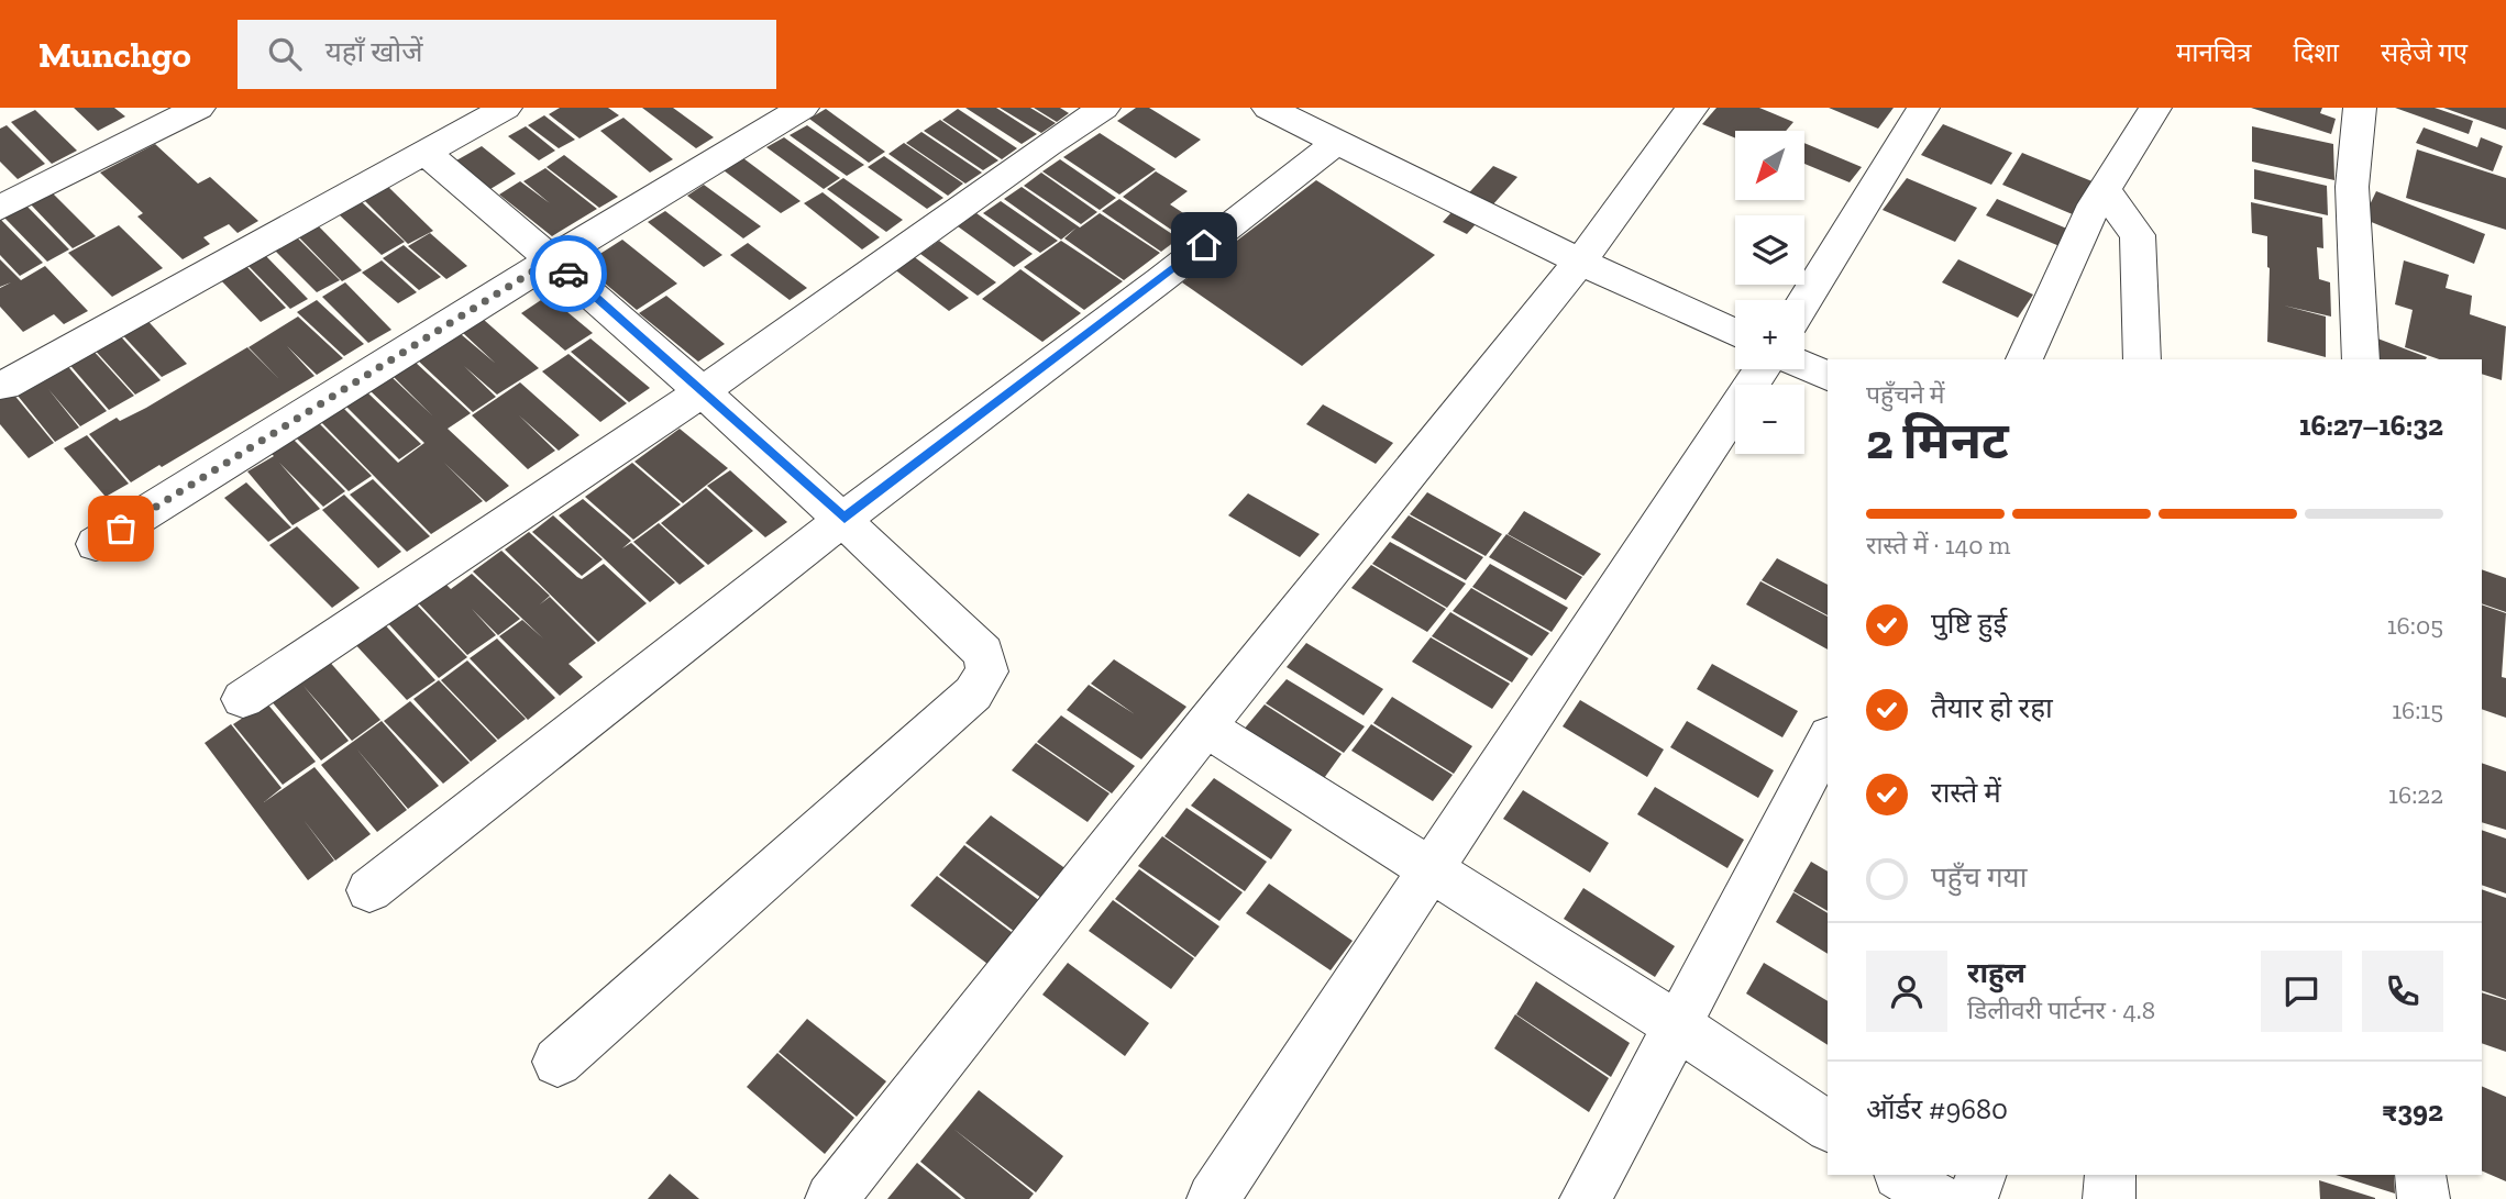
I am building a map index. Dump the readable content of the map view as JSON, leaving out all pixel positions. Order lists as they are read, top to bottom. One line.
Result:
{"north":"bottom left","page":{"header":"Munchgo","search":"यहाँ खोजें","nav":["मानचित्र","दिशा","सहेजे गए"],"map_buttons":["+","−"],"heading":["2 मिनट","पहुँचने में","16:27–16:32"],"panel":["राहुल","डिलीवरी पार्टनर · 4.8","ऑर्डर #9680","₹392"],"bar":"रास्ते में · 140 m","list":[["पुष्टि हुई","16:05"],["तैयार हो रहा","16:15"],["रास्ते में","16:22"],"पहुँच गया"]}}
